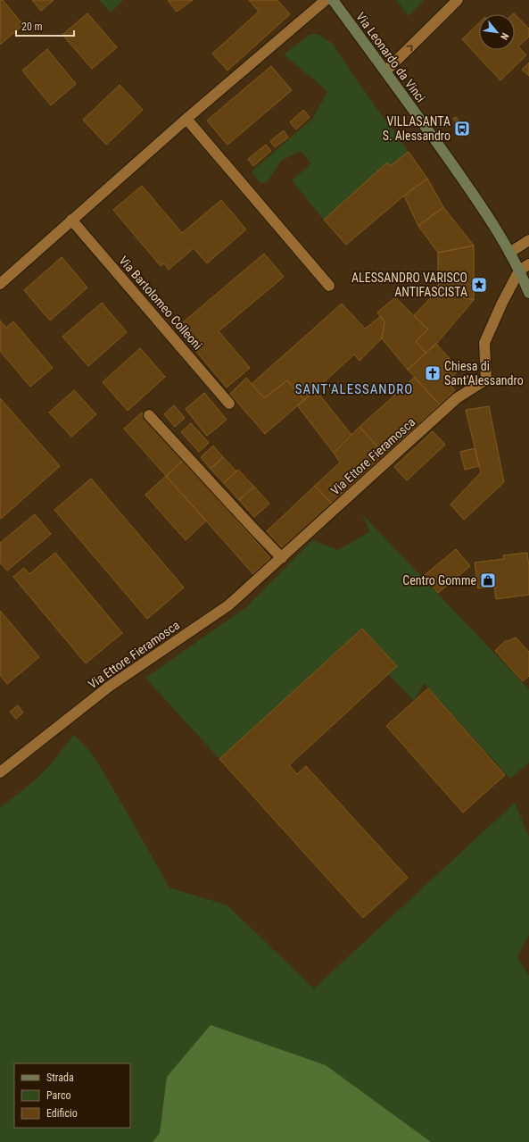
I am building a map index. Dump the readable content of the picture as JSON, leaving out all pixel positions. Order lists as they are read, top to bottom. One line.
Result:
{"streets":{"main road":["Via Leonardo da Vinci"],"street":["Via Bartolomeo Colleoni","Via Ettore Fieramosca"]},"crossings":[["Via Leonardo da Vinci","Via Ettore Fieramosca"]],"districts":["SANT'ALESSANDRO"],"places":{"bus stop":["VILLASANTA S. Alessandro"],"place":["ALESSANDRO VARISCO ANTIFASCISTA"],"church":["Chiesa di Sant'Alessandro"],"shop":["Centro Gomme"]},"legend":["Strada","Parco","Edificio"],"scale_bar":"20 m","north":"bottom right"}
